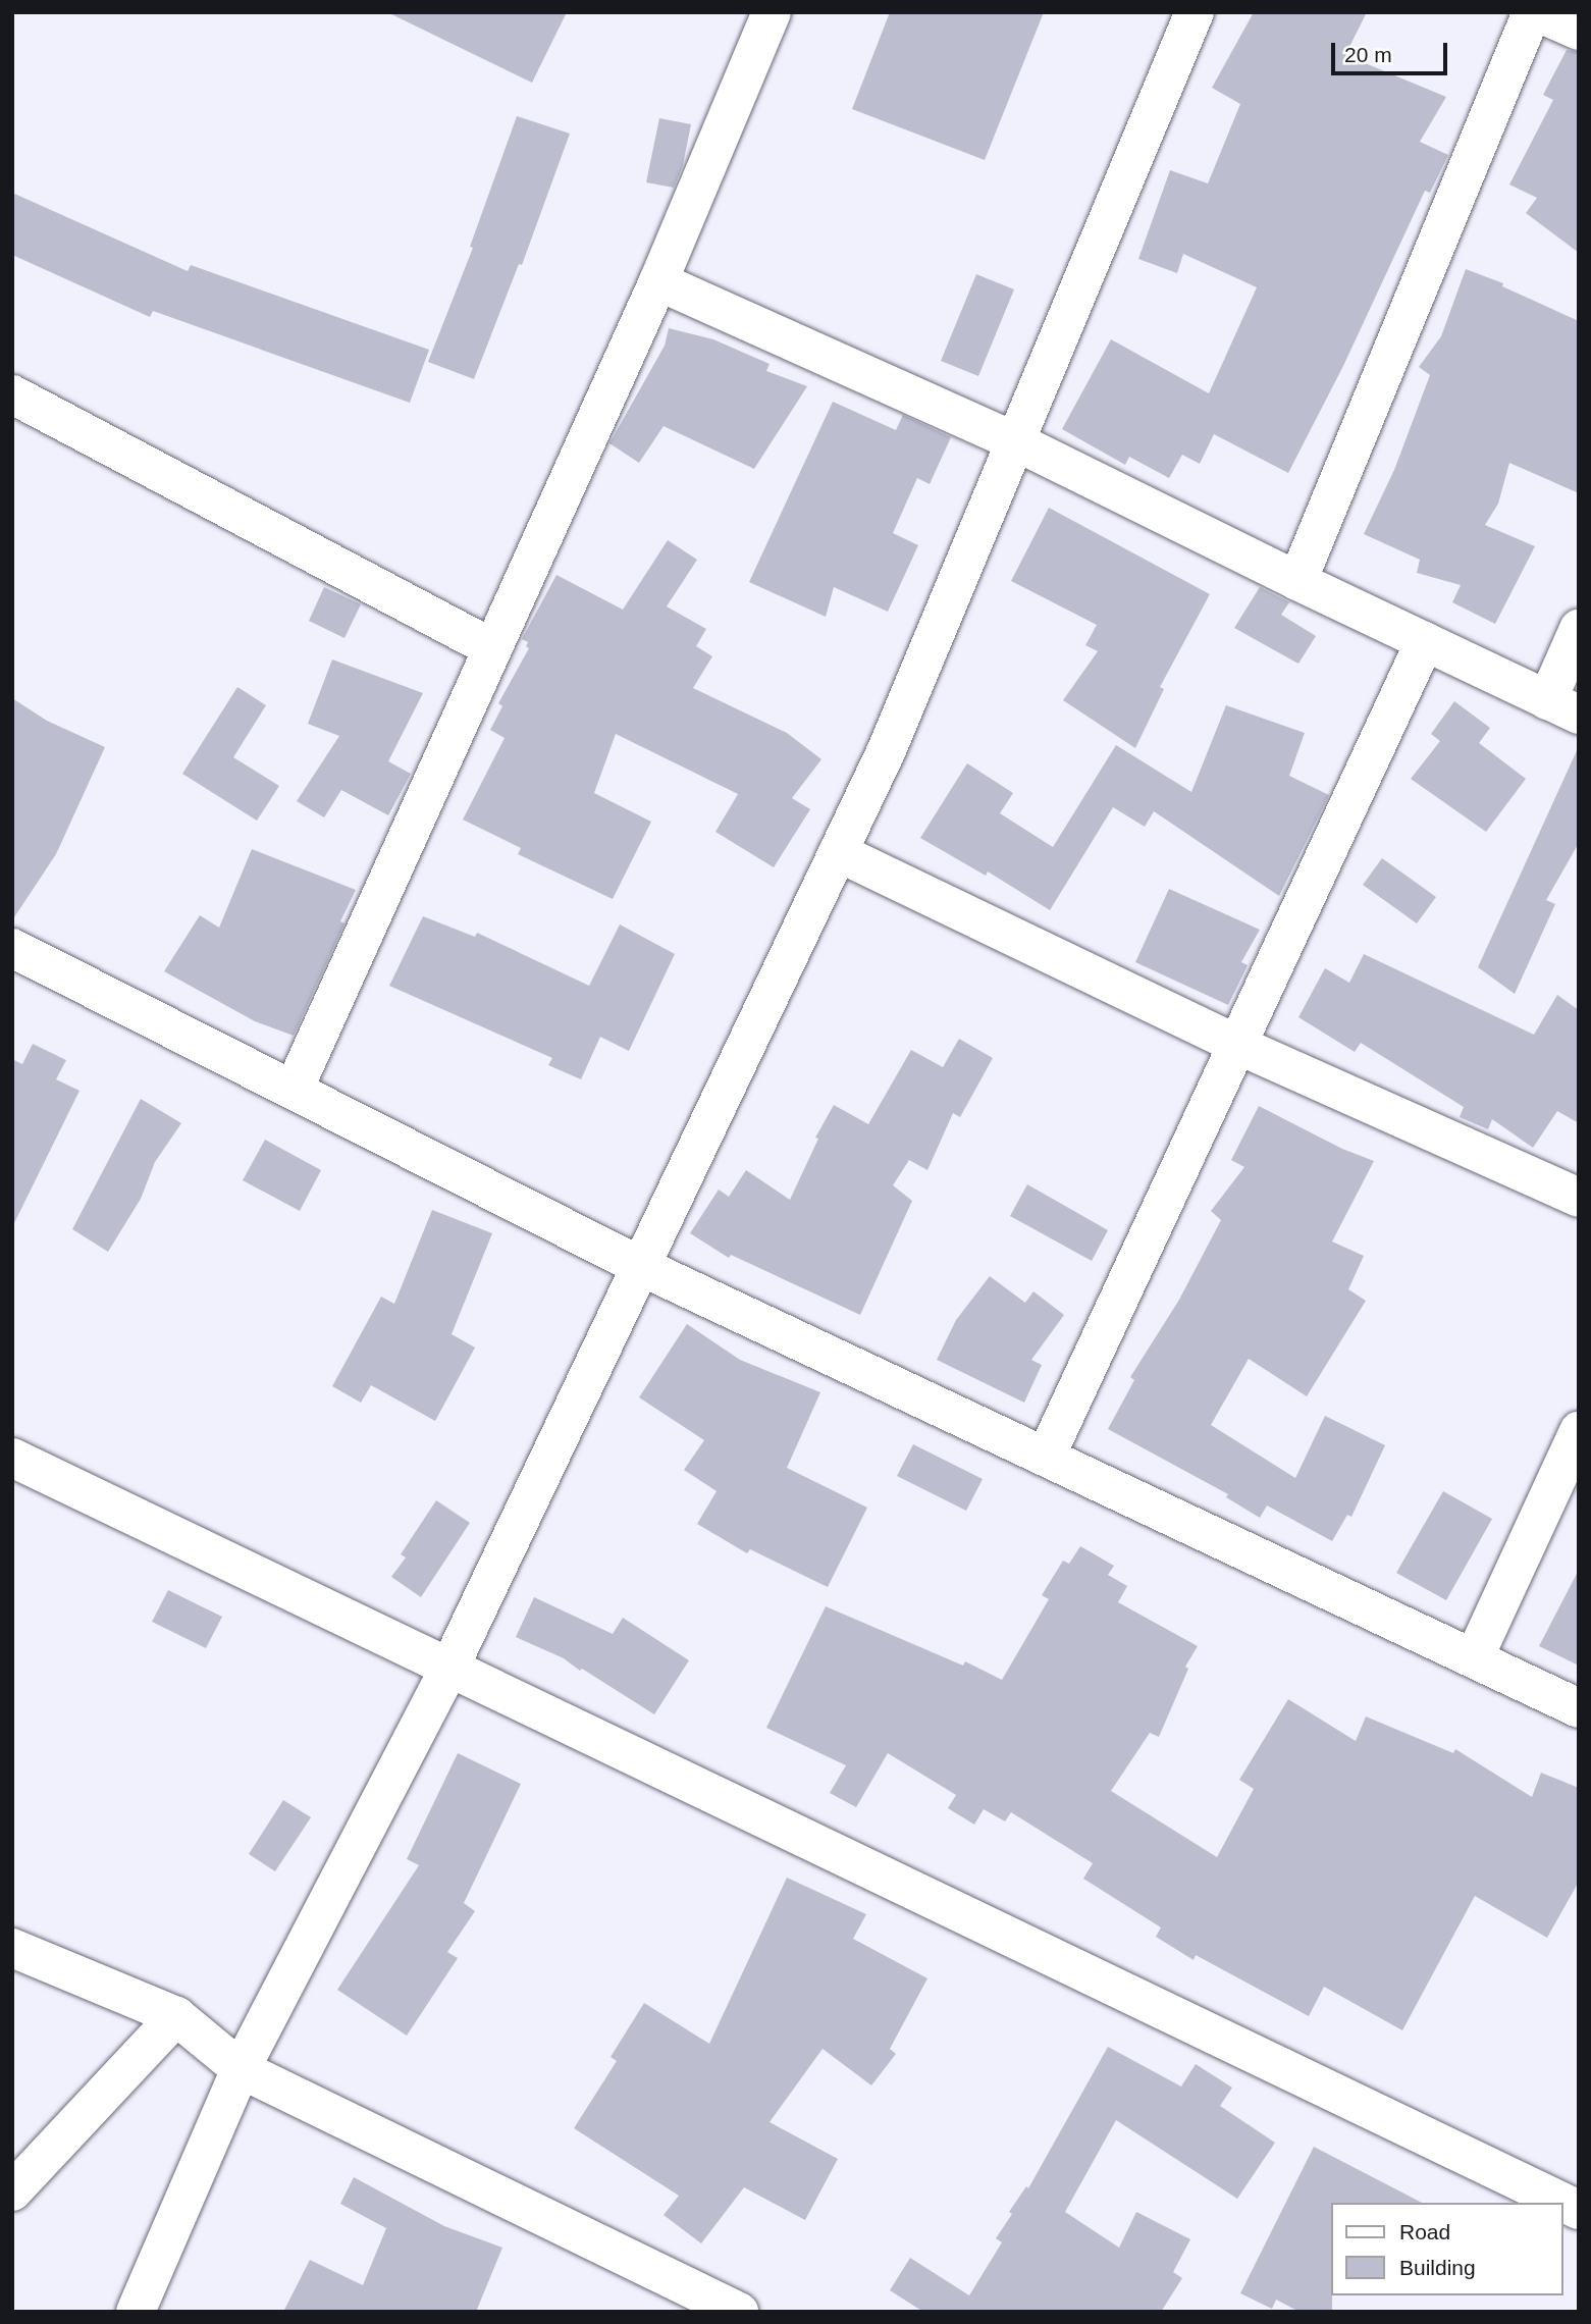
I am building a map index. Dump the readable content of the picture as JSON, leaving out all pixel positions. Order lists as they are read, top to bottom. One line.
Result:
{"legend":["Road","Building"],"scale_bar":"20 m"}
